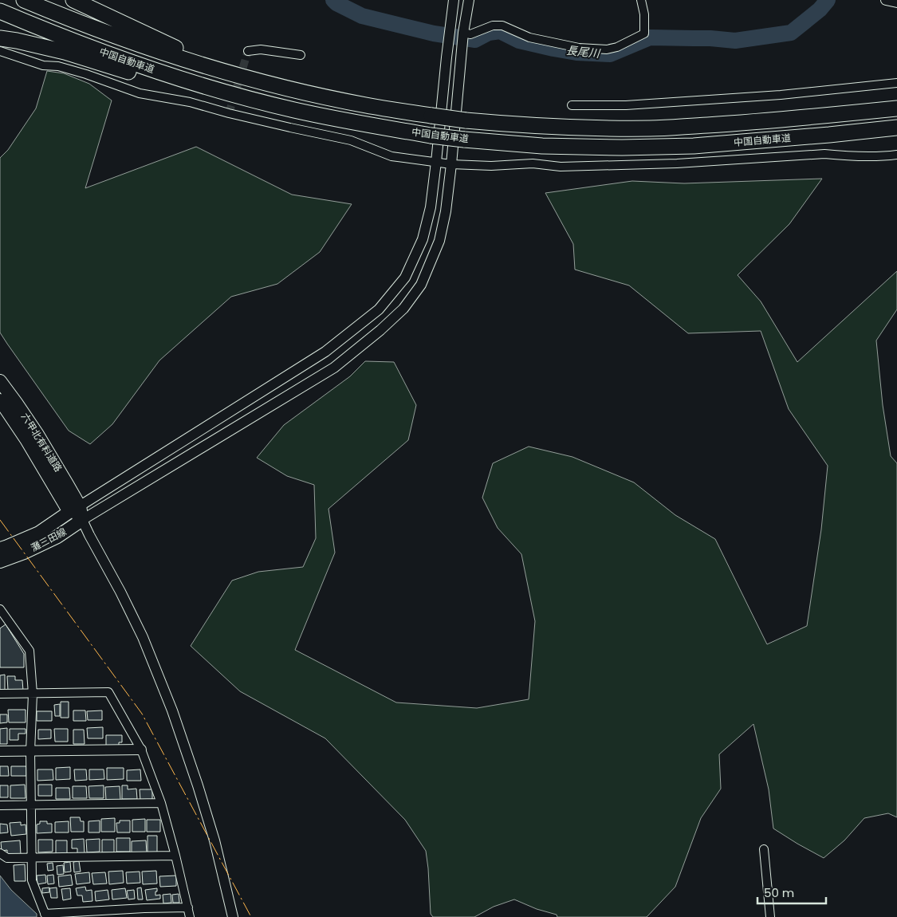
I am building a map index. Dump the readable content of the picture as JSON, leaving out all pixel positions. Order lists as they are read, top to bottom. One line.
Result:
{"streets":{"highway":["中国自動車道"],"main road":["六甲北有料道路","灘三田線"]},"crossings":[["六甲北有料道路","灘三田線"]],"water":["長尾川"],"scale_bar":"50 m"}
